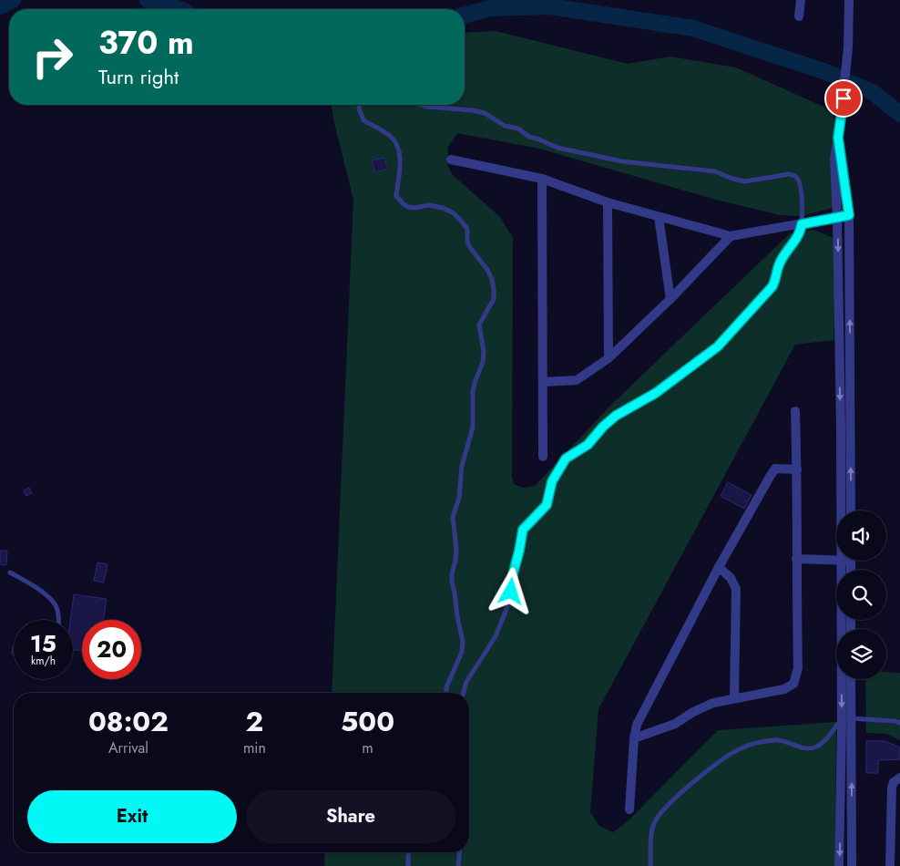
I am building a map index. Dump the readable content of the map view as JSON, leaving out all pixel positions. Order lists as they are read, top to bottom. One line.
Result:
{"page":{"turn":["370 m","Turn right"],"speed":"15 km/h","limit":"20","eta":["08:02","Arrival","2","min","500","m"],"buttons":["Exit","Share"]}}
